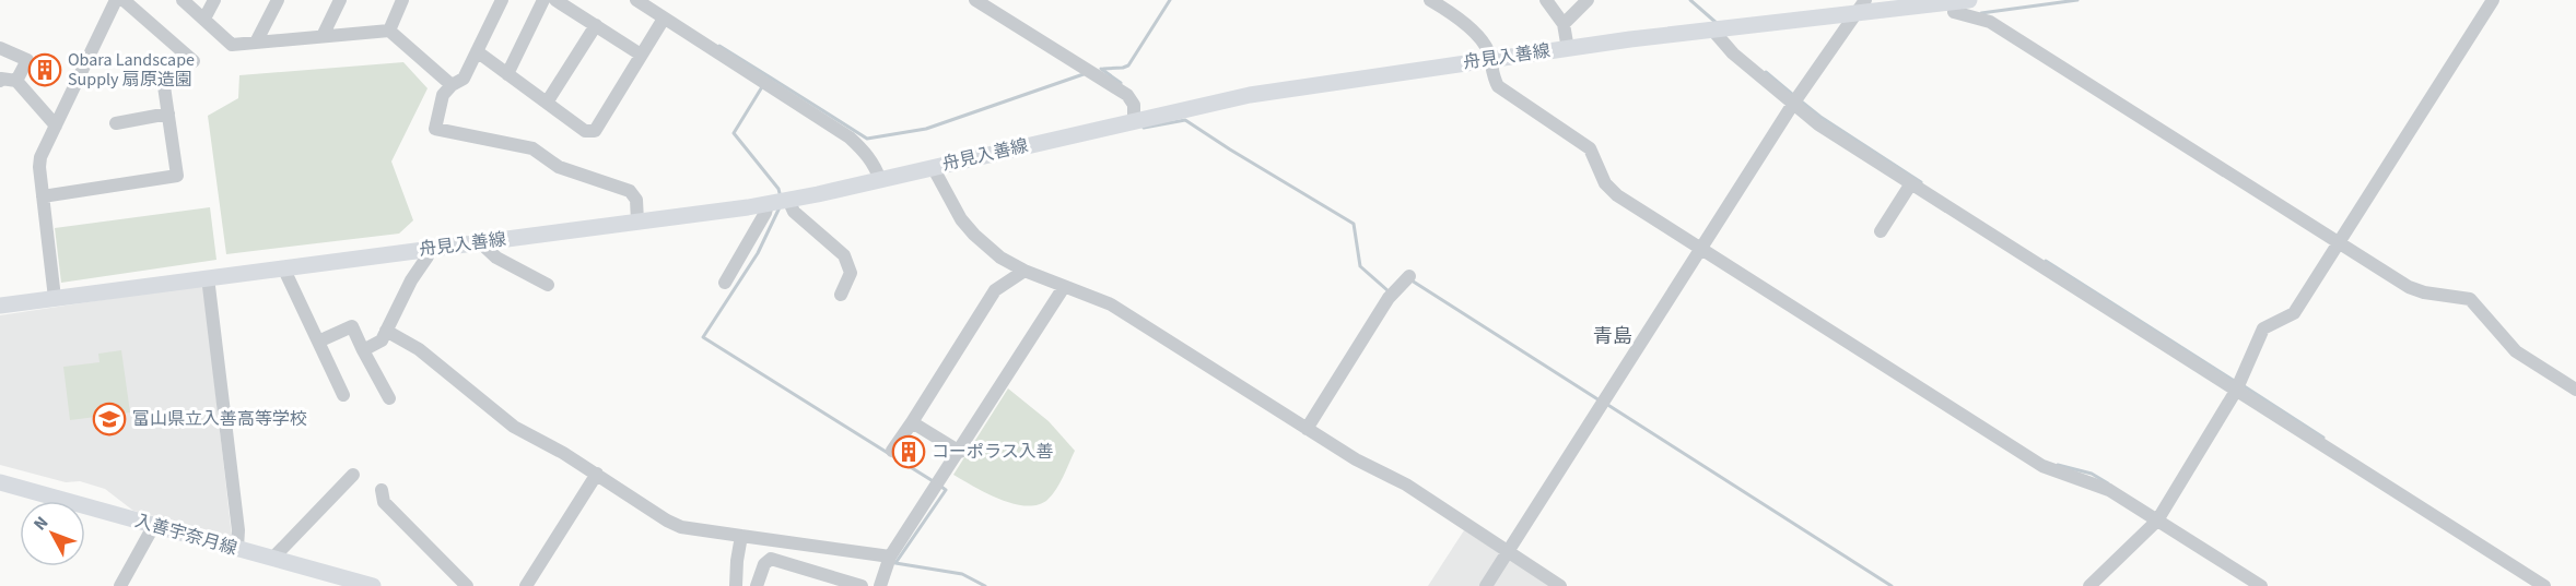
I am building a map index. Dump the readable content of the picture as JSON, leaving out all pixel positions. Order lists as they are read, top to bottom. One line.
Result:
{"streets":{"main road":["舟見入善線","入善宇奈月線"]},"districts":["青島"],"places":{"building":["Obara Landscape Supply 扇原造園","コーポラス入善"],"school or university":["富山県立入善高等学校"]},"north":"top left"}
